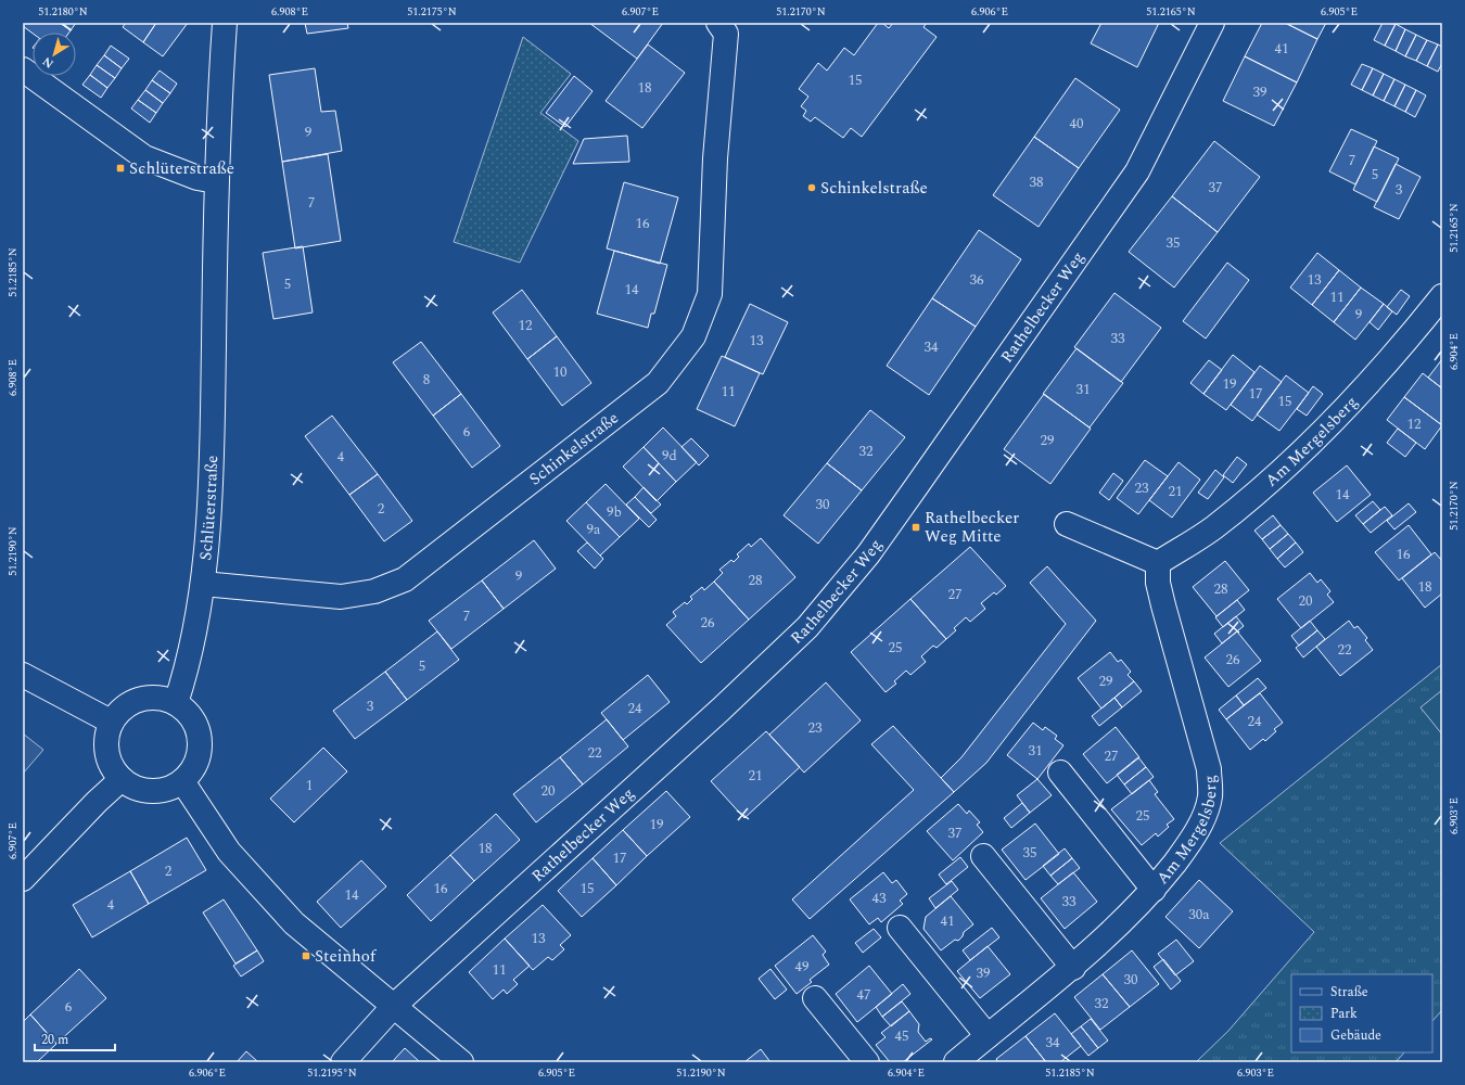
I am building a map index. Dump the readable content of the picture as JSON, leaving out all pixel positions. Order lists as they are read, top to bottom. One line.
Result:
{"streets":{"street":["Rathelbecker Weg","Am Mergelsberg","Schinkelstraße","Schlüterstraße"]},"crossings":[["Schinkelstraße","Schlüterstraße"]],"places":{"transit":["Schlüterstraße","Rathelbecker Weg Mitte","Steinhof"],"other":["Schinkelstraße"]},"house_numbers":["41","15","18","39","40","9","7","5","38","37","3","7","16","35","36","13","5","14","11","9","12","33","13","34","10","8","19","31","11","17","15","12","6","29","32","9d","4","23","21","14","30","2","9b","9a","16","9","28","18","28","27","20","7","26","25","22","26","5","29","3","24","24","23","31","22","27","21","1","20","25","19","37","18","35","17","2","16","15","14","43","33","4","30a","41","13","49","11","39","30","47","32","6","45","34"],"legend":["Straße","Park","Gebäude"],"scale_bar":"20 m","north":"bottom left","coordinates":["51.2180°N","6.908°E","51.2175°N","6.907°E","51.2170°N","6.906°E","51.2165°N","6.905°E","51.2185°N","6.904°E","51.2190°N","6.903°E","51.2195°N"]}
